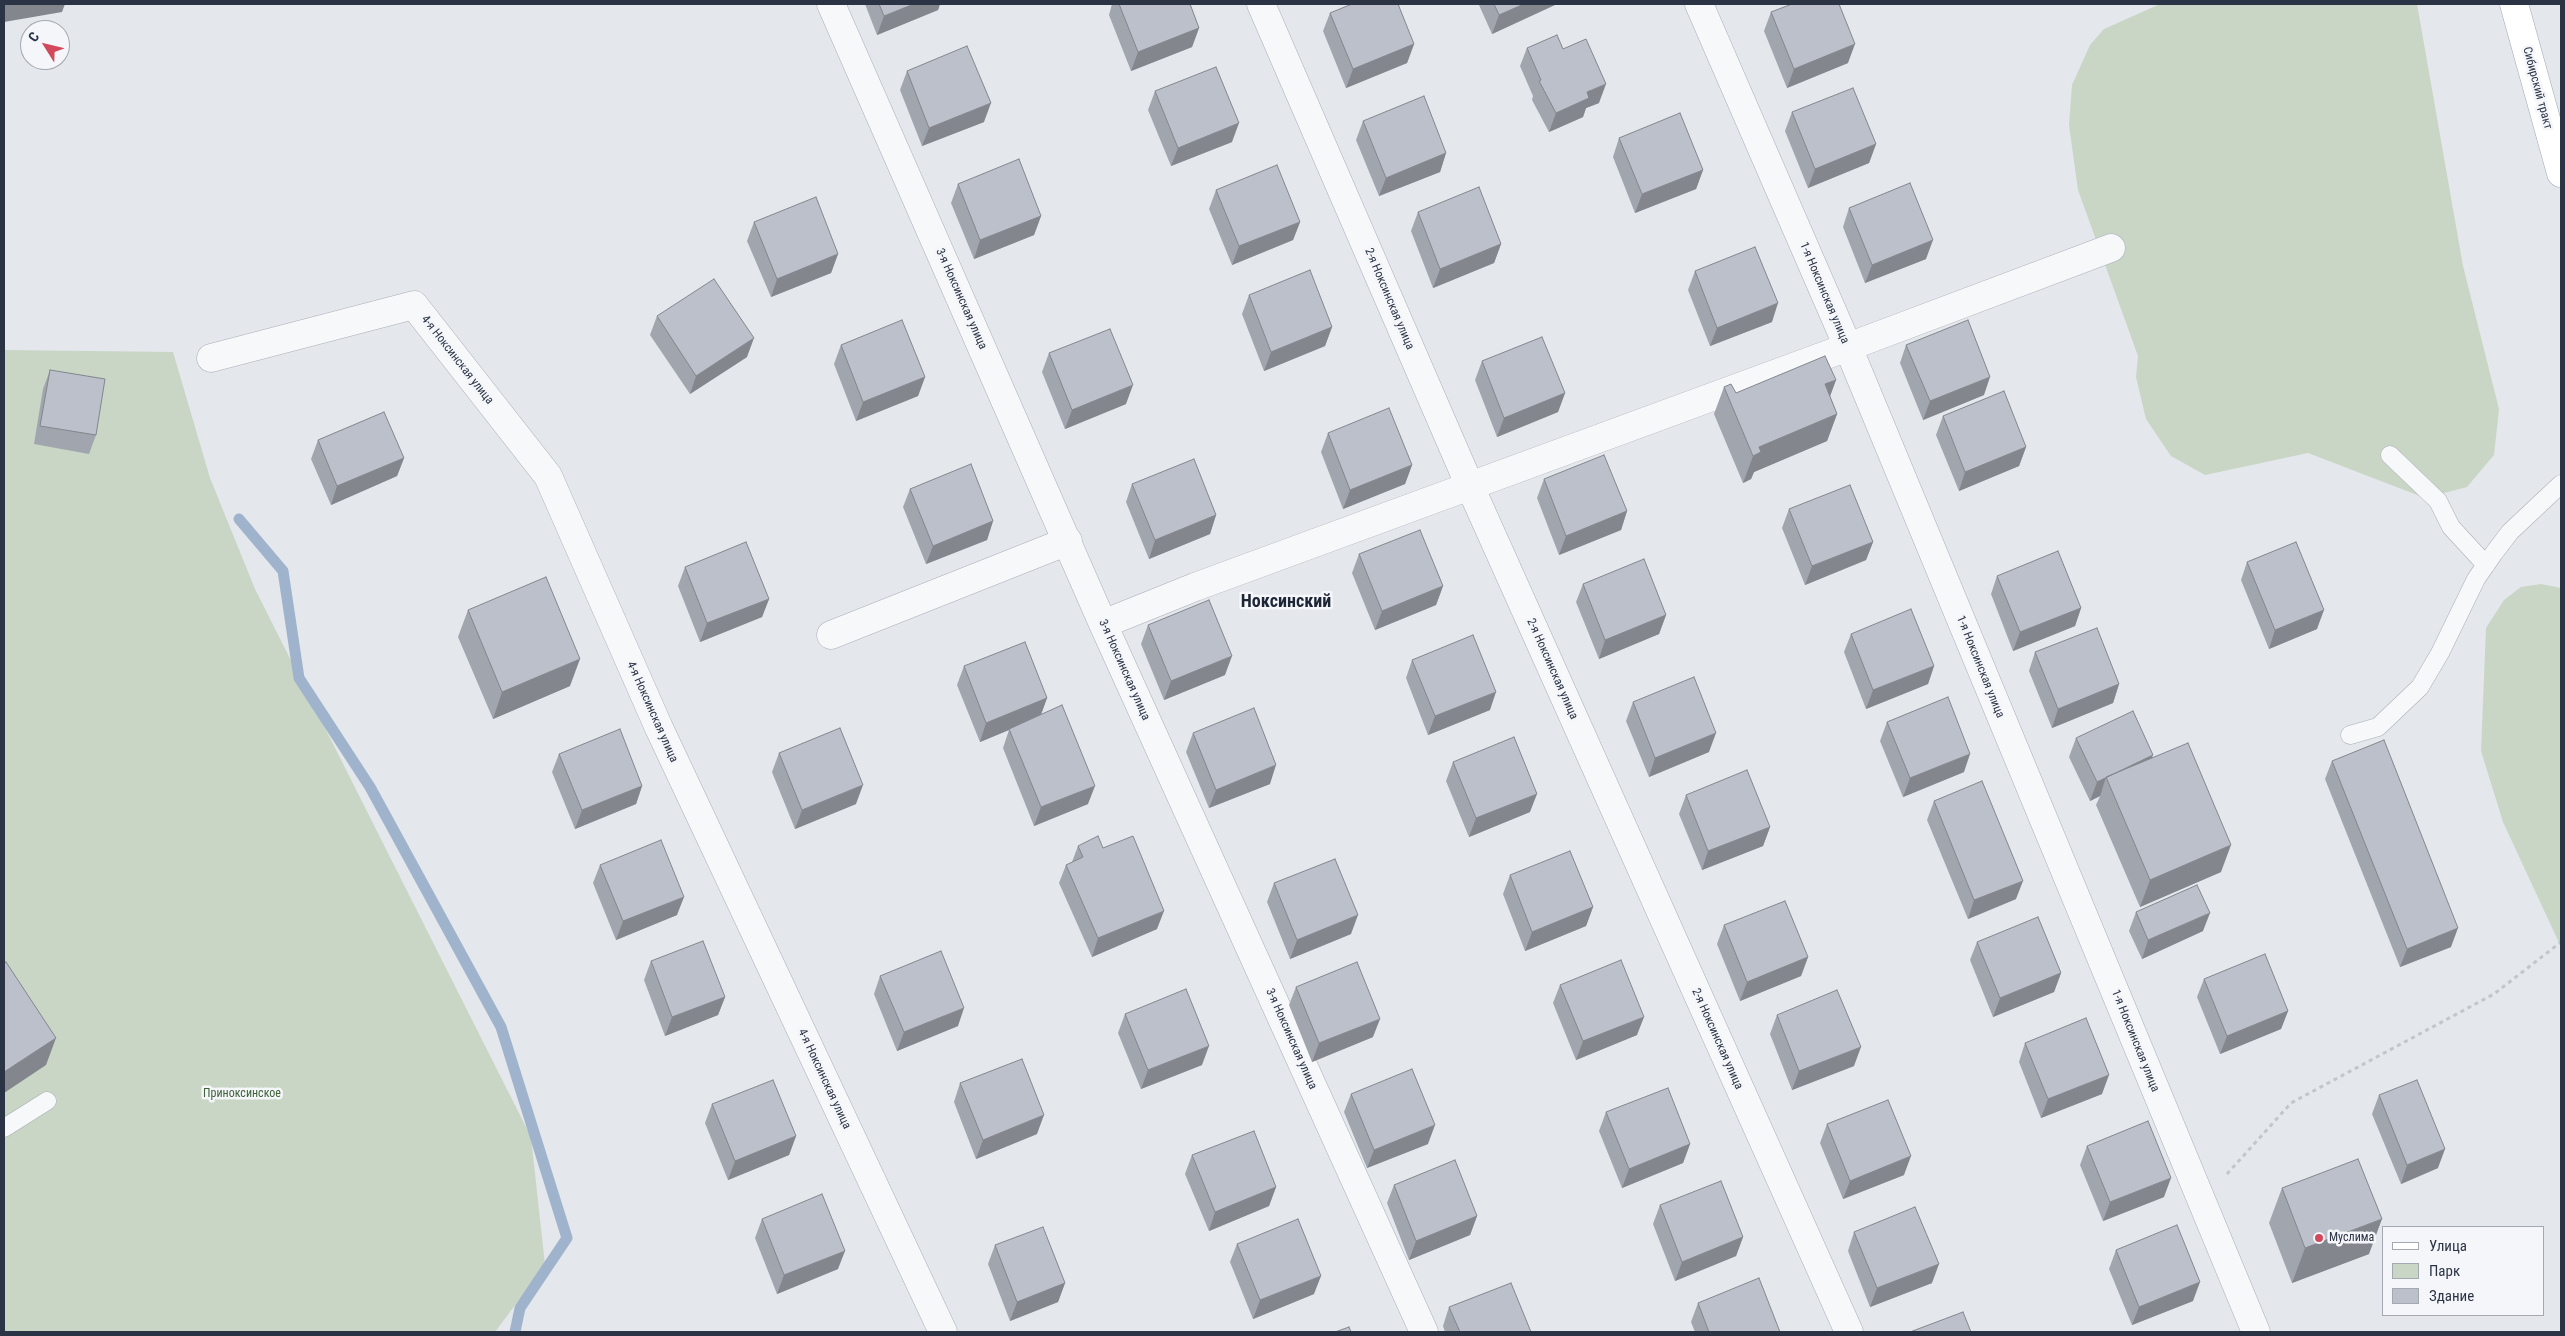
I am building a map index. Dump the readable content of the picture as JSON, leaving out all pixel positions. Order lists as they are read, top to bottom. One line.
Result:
{"streets":{"main road":["Сибирский тракт"],"street":["1-я Ноксинская улица","3-я Ноксинская улица","2-я Ноксинская улица","4-я Ноксинская улица"]},"districts":["Ноксинский"],"parks":["Приноксинское"],"places":["Муслима"],"legend":["Улица","Парк","Здание"],"north":"top left"}
